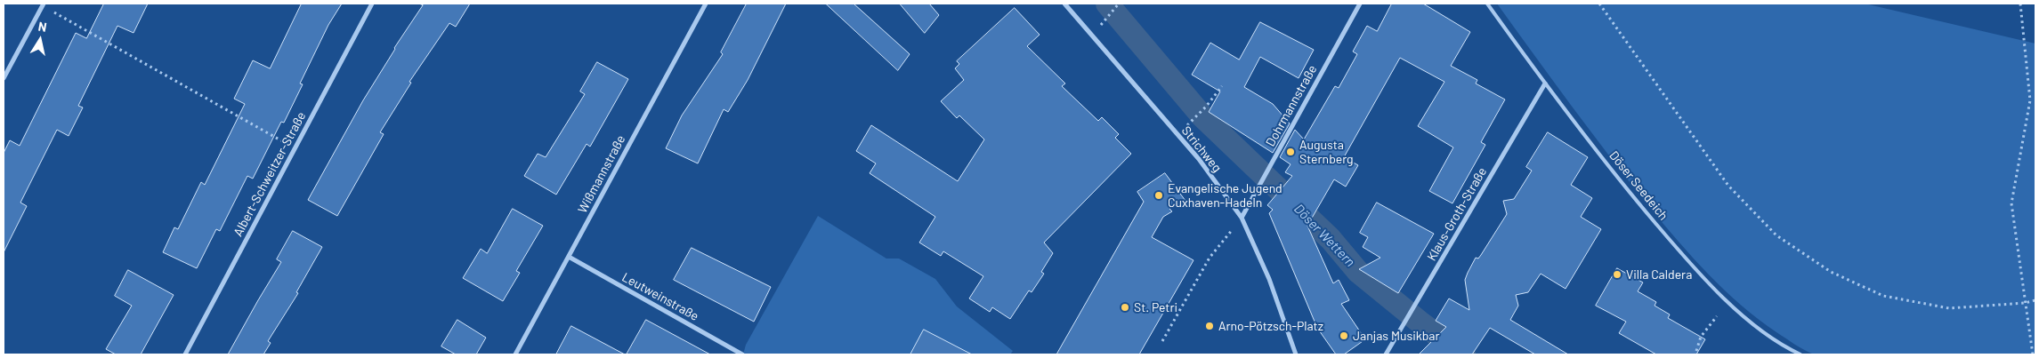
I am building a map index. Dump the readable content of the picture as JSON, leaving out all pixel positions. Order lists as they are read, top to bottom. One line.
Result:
{"streets":{"street":["Dohrmannstraße","Strichweg","Albert-Schweitzer-Straße","Wißmannstraße","Klaus-Groth-Straße","Leutweinstraße"],"lane":["Döser Seedeich"]},"crossings":[["Dohrmannstraße","Strichweg"],["Wißmannstraße","Leutweinstraße"],["Döser Seedeich","Klaus-Groth-Straße"]],"water":["Döser Wettern"],"places":["Augusta Sternberg","Evangelische Jugend Cuxhaven-Hadeln","Villa Caldera","St. Petri","Arno-Pötzsch-Platz","Janjas Musikbar"],"north":"top"}
